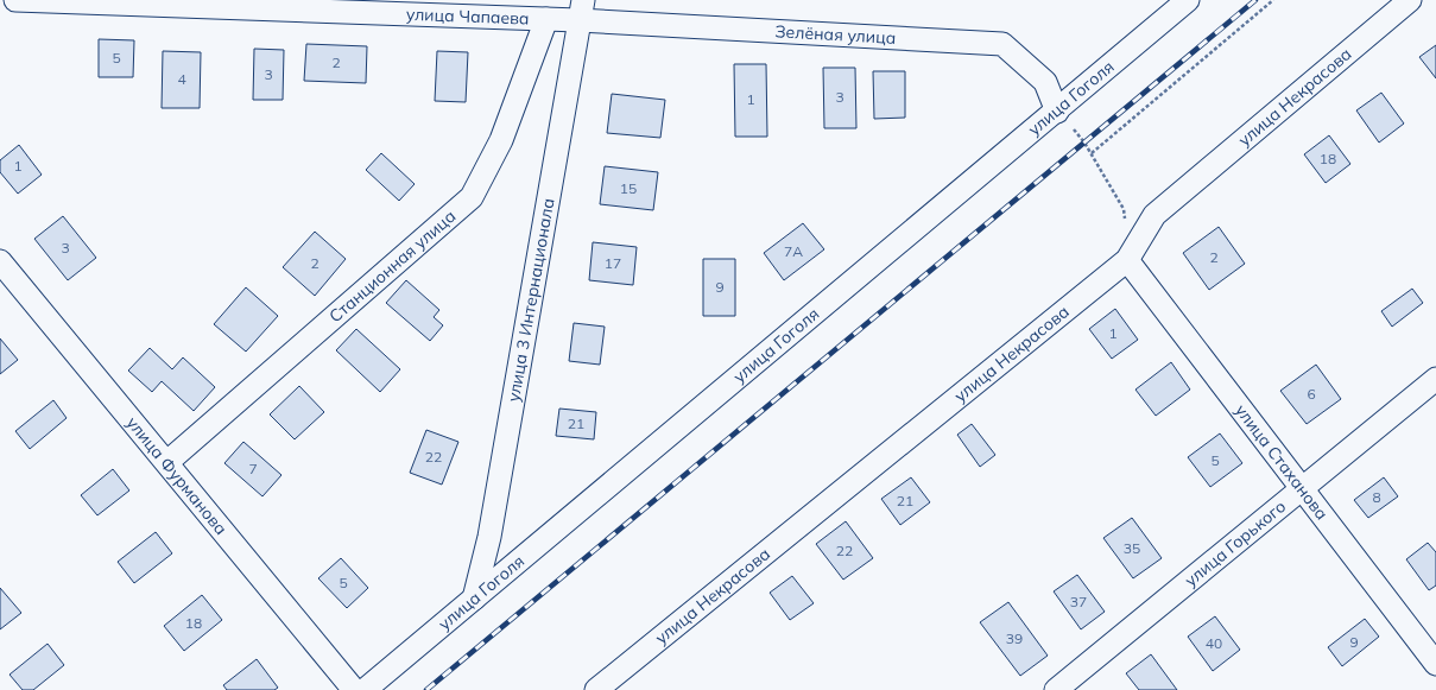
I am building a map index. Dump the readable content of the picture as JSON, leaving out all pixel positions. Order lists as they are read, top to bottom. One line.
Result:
{"streets":{"street":["улица Чапаева","Зелёная улица","улица Некрасова","улица Гоголя","Станционная улица","улица 3 Интернационала","улица Стаханова","улица Фурманова","улица Горького"]},"crossings":[["улица Чапаева","Зелёная улица"],["улица Чапаева","Станционная улица"],["улица Чапаева","улица 3 Интернационала"],["Зелёная улица","улица Гоголя"],["Зелёная улица","улица 3 Интернационала"],["улица Некрасова","улица Стаханова"],["улица Гоголя","улица 3 Интернационала"],["Станционная улица","улица Фурманова"],["улица Стаханова","улица Горького"]],"house_numbers":["5","2","3","4","3","1","18","1","15","3","7А","2","2","17","9","1","6","21","22","5","7","8","21","35","22","5","37","18","39","9","40"]}
